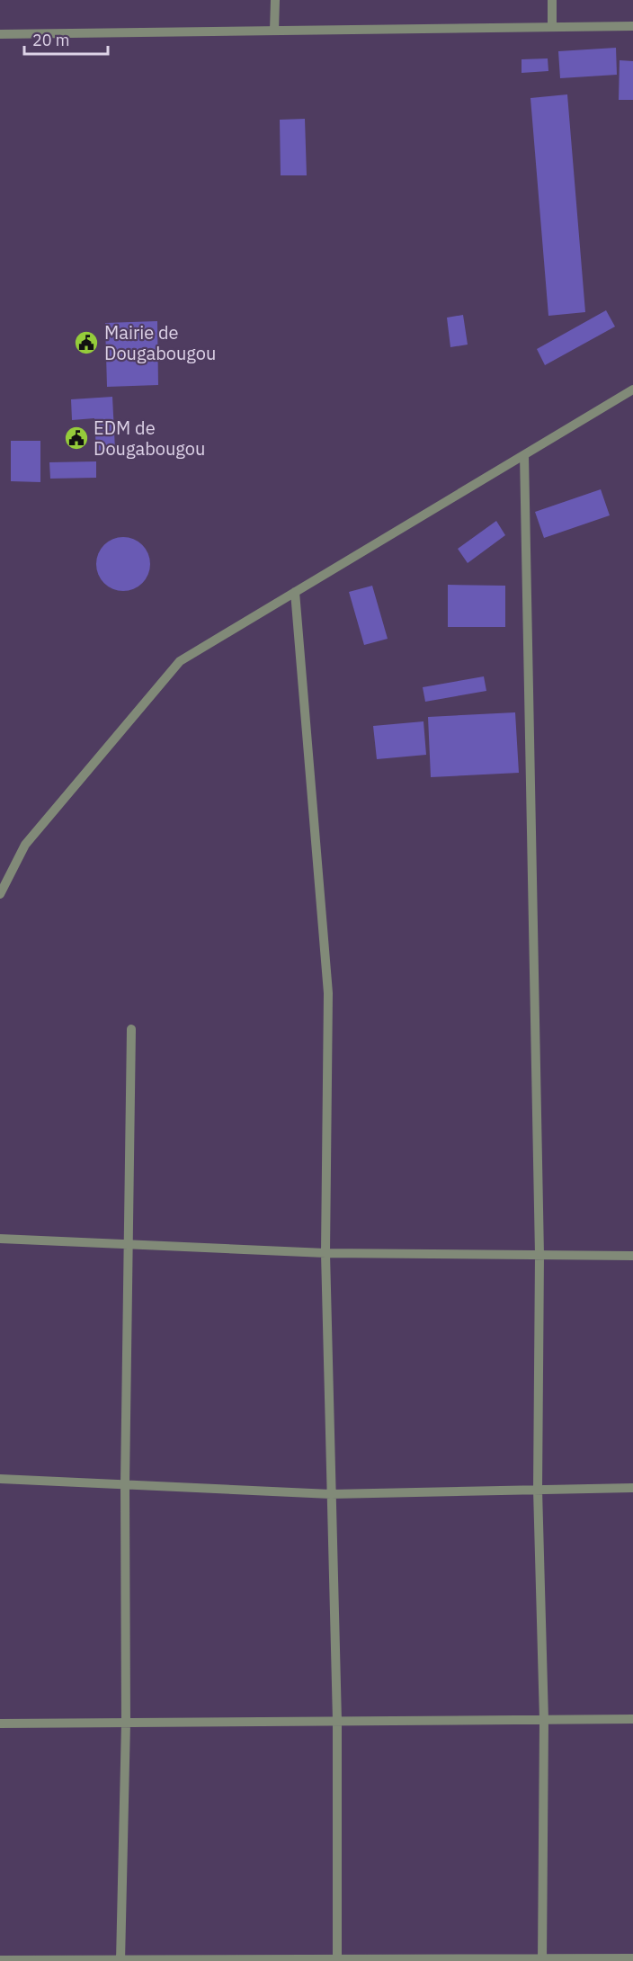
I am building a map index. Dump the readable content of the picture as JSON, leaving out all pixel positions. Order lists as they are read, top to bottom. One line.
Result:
{"places":{"public building":["Mairie de Dougabougou","EDM de Dougabougou"]},"scale_bar":"20 m"}
